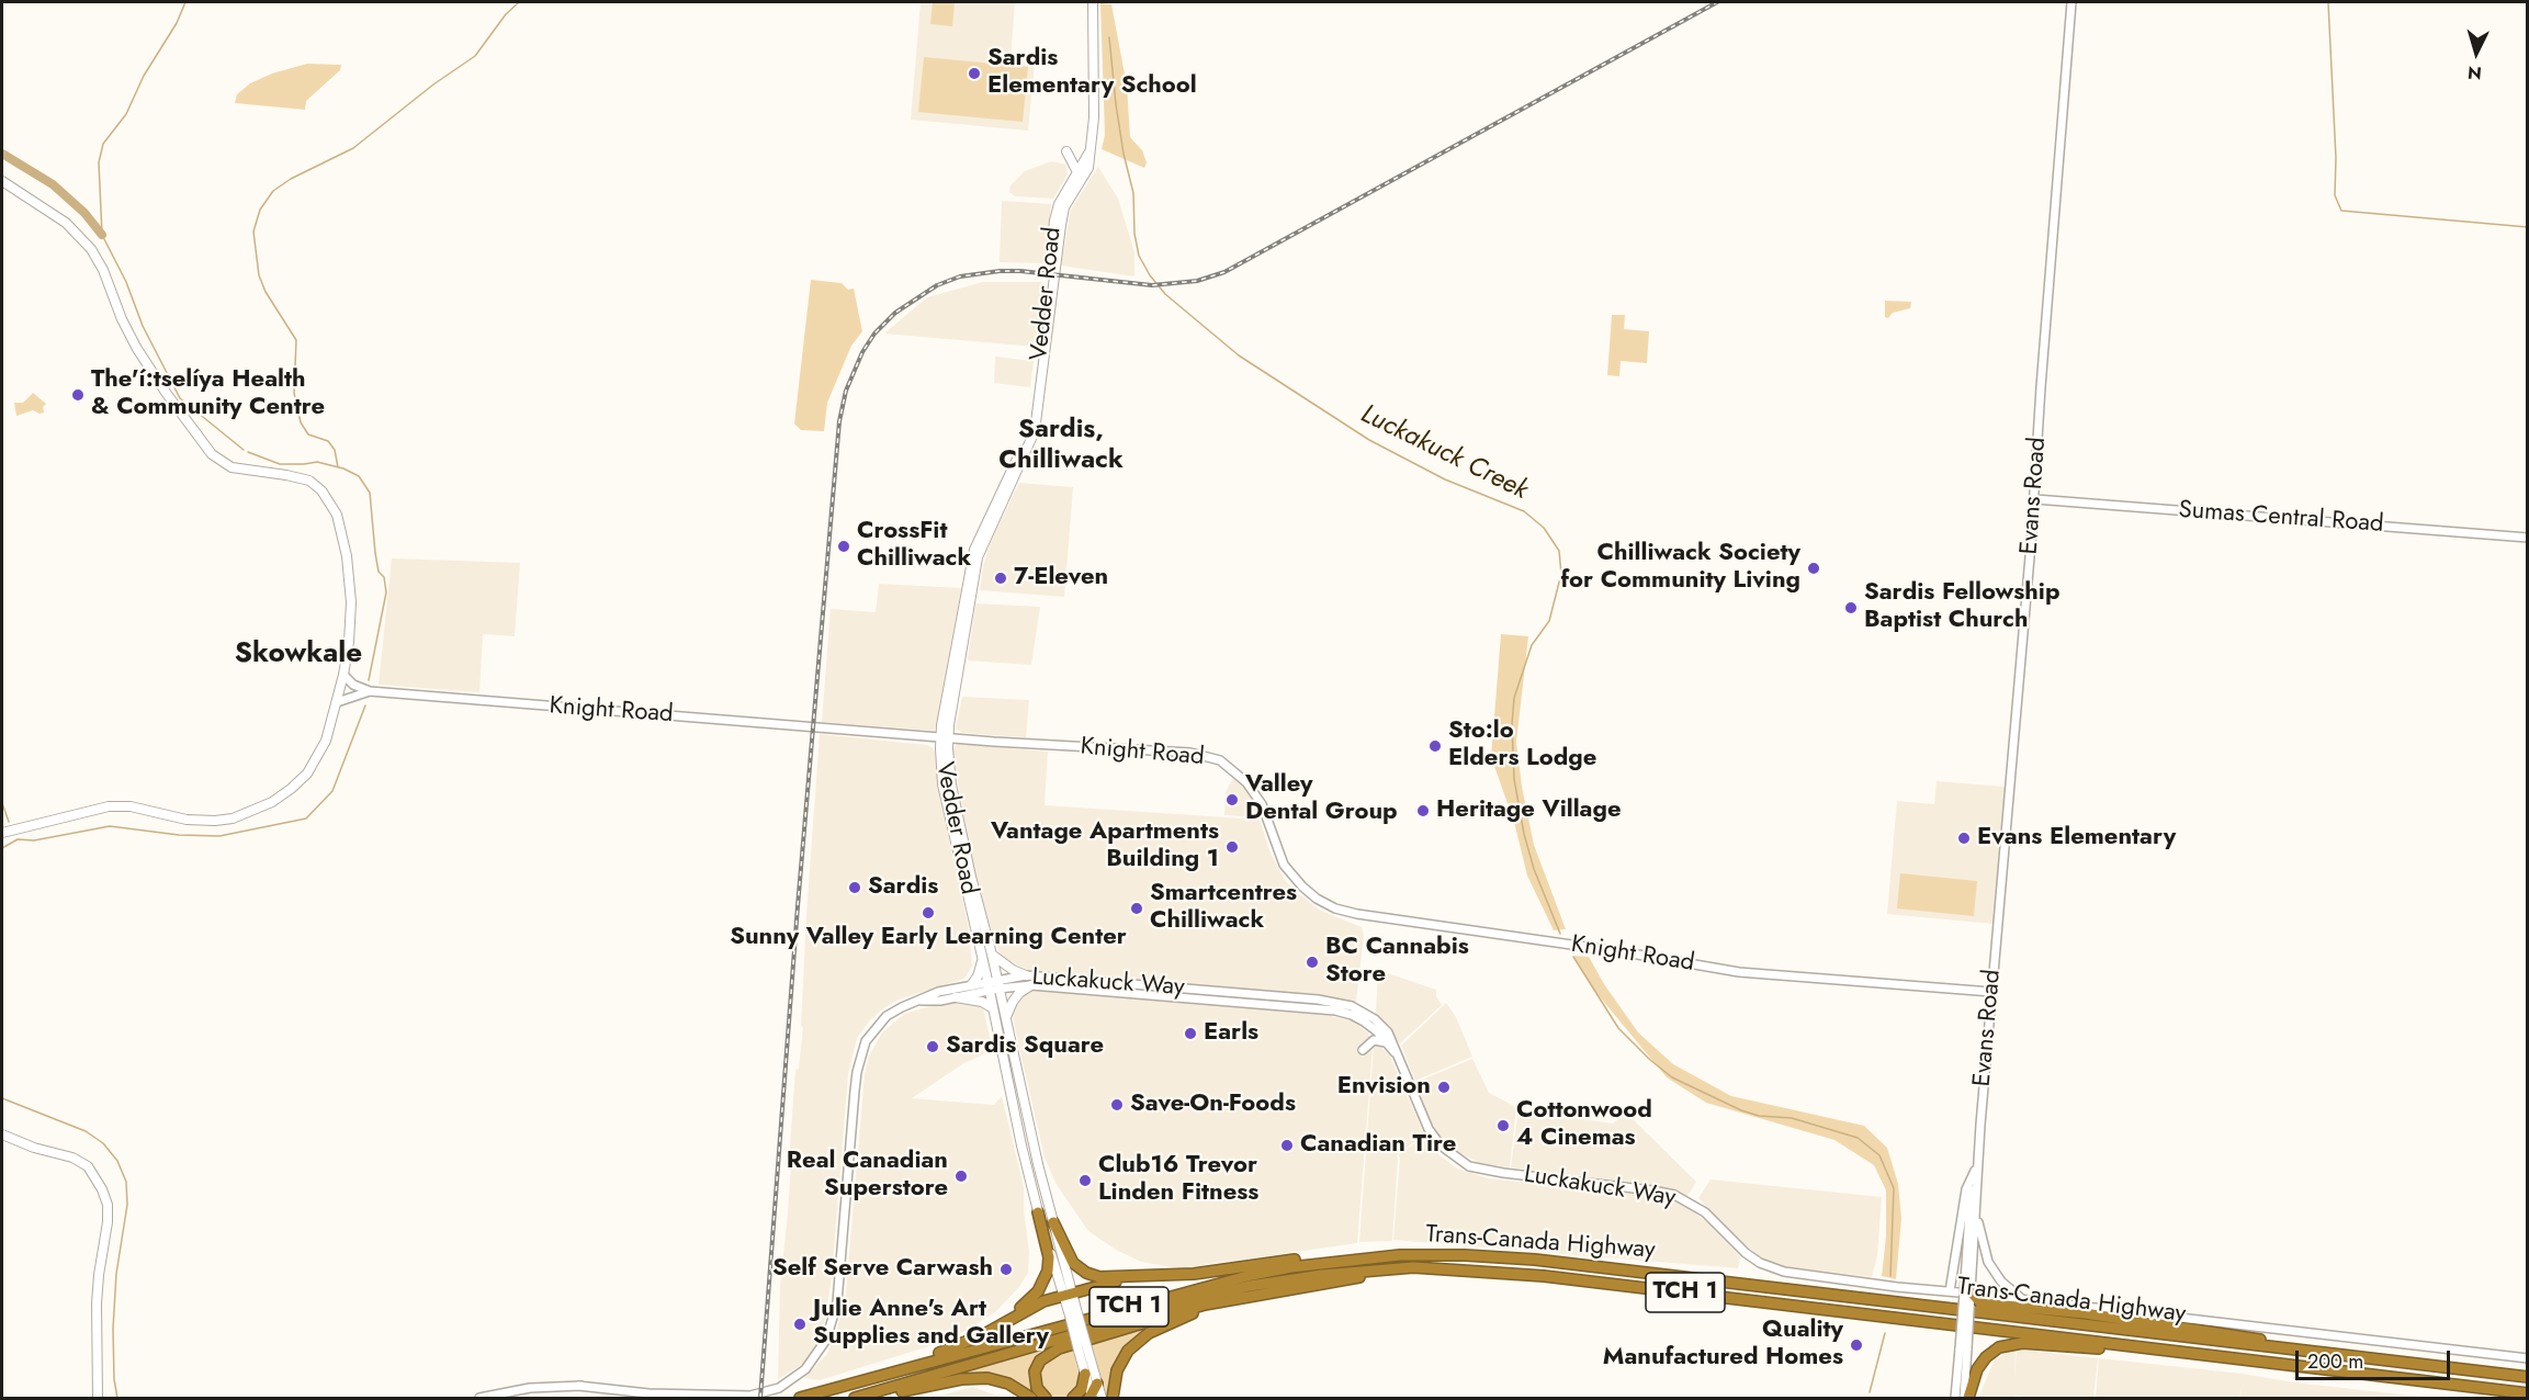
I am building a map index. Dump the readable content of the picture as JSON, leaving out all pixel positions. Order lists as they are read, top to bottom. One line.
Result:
{"streets":{"highway":["Trans-Canada Highway","TCH 1"],"main road":["Vedder Road"],"street":["Evans Road","Sumas Central Road","Knight Road","Luckakuck Way"]},"crossings":[["Vedder Road","Knight Road"],["Vedder Road","Luckakuck Way"],["Evans Road","Sumas Central Road"],["Evans Road","Knight Road"],["Evans Road","Luckakuck Way"]],"districts":["Sardis, Chilliwack","Skowkale"],"water":["Luckakuck Creek"],"places":["Sardis Elementary School","The'í:tselíya Health & Community Centre","CrossFit Chilliwack","Chilliwack Society for Community Living","7-Eleven","Sardis Fellowship Baptist Church","Sto:lo Elders Lodge","Valley Dental Group","Heritage Village","Evans Elementary","Vantage Apartments Building 1","Sardis","Smartcentres Chilliwack","Sunny Valley Early Learning Center","BC Cannabis Store","Earls","Sardis Square","Envision","Save-On-Foods","Cottonwood 4 Cinemas","Canadian Tire","Real Canadian Superstore","Club16 Trevor Linden Fitness","Self Serve Carwash","Julie Anne's Art Supplies and Gallery","Quality Manufactured Homes"],"scale_bar":"200 m","north":"bottom"}
